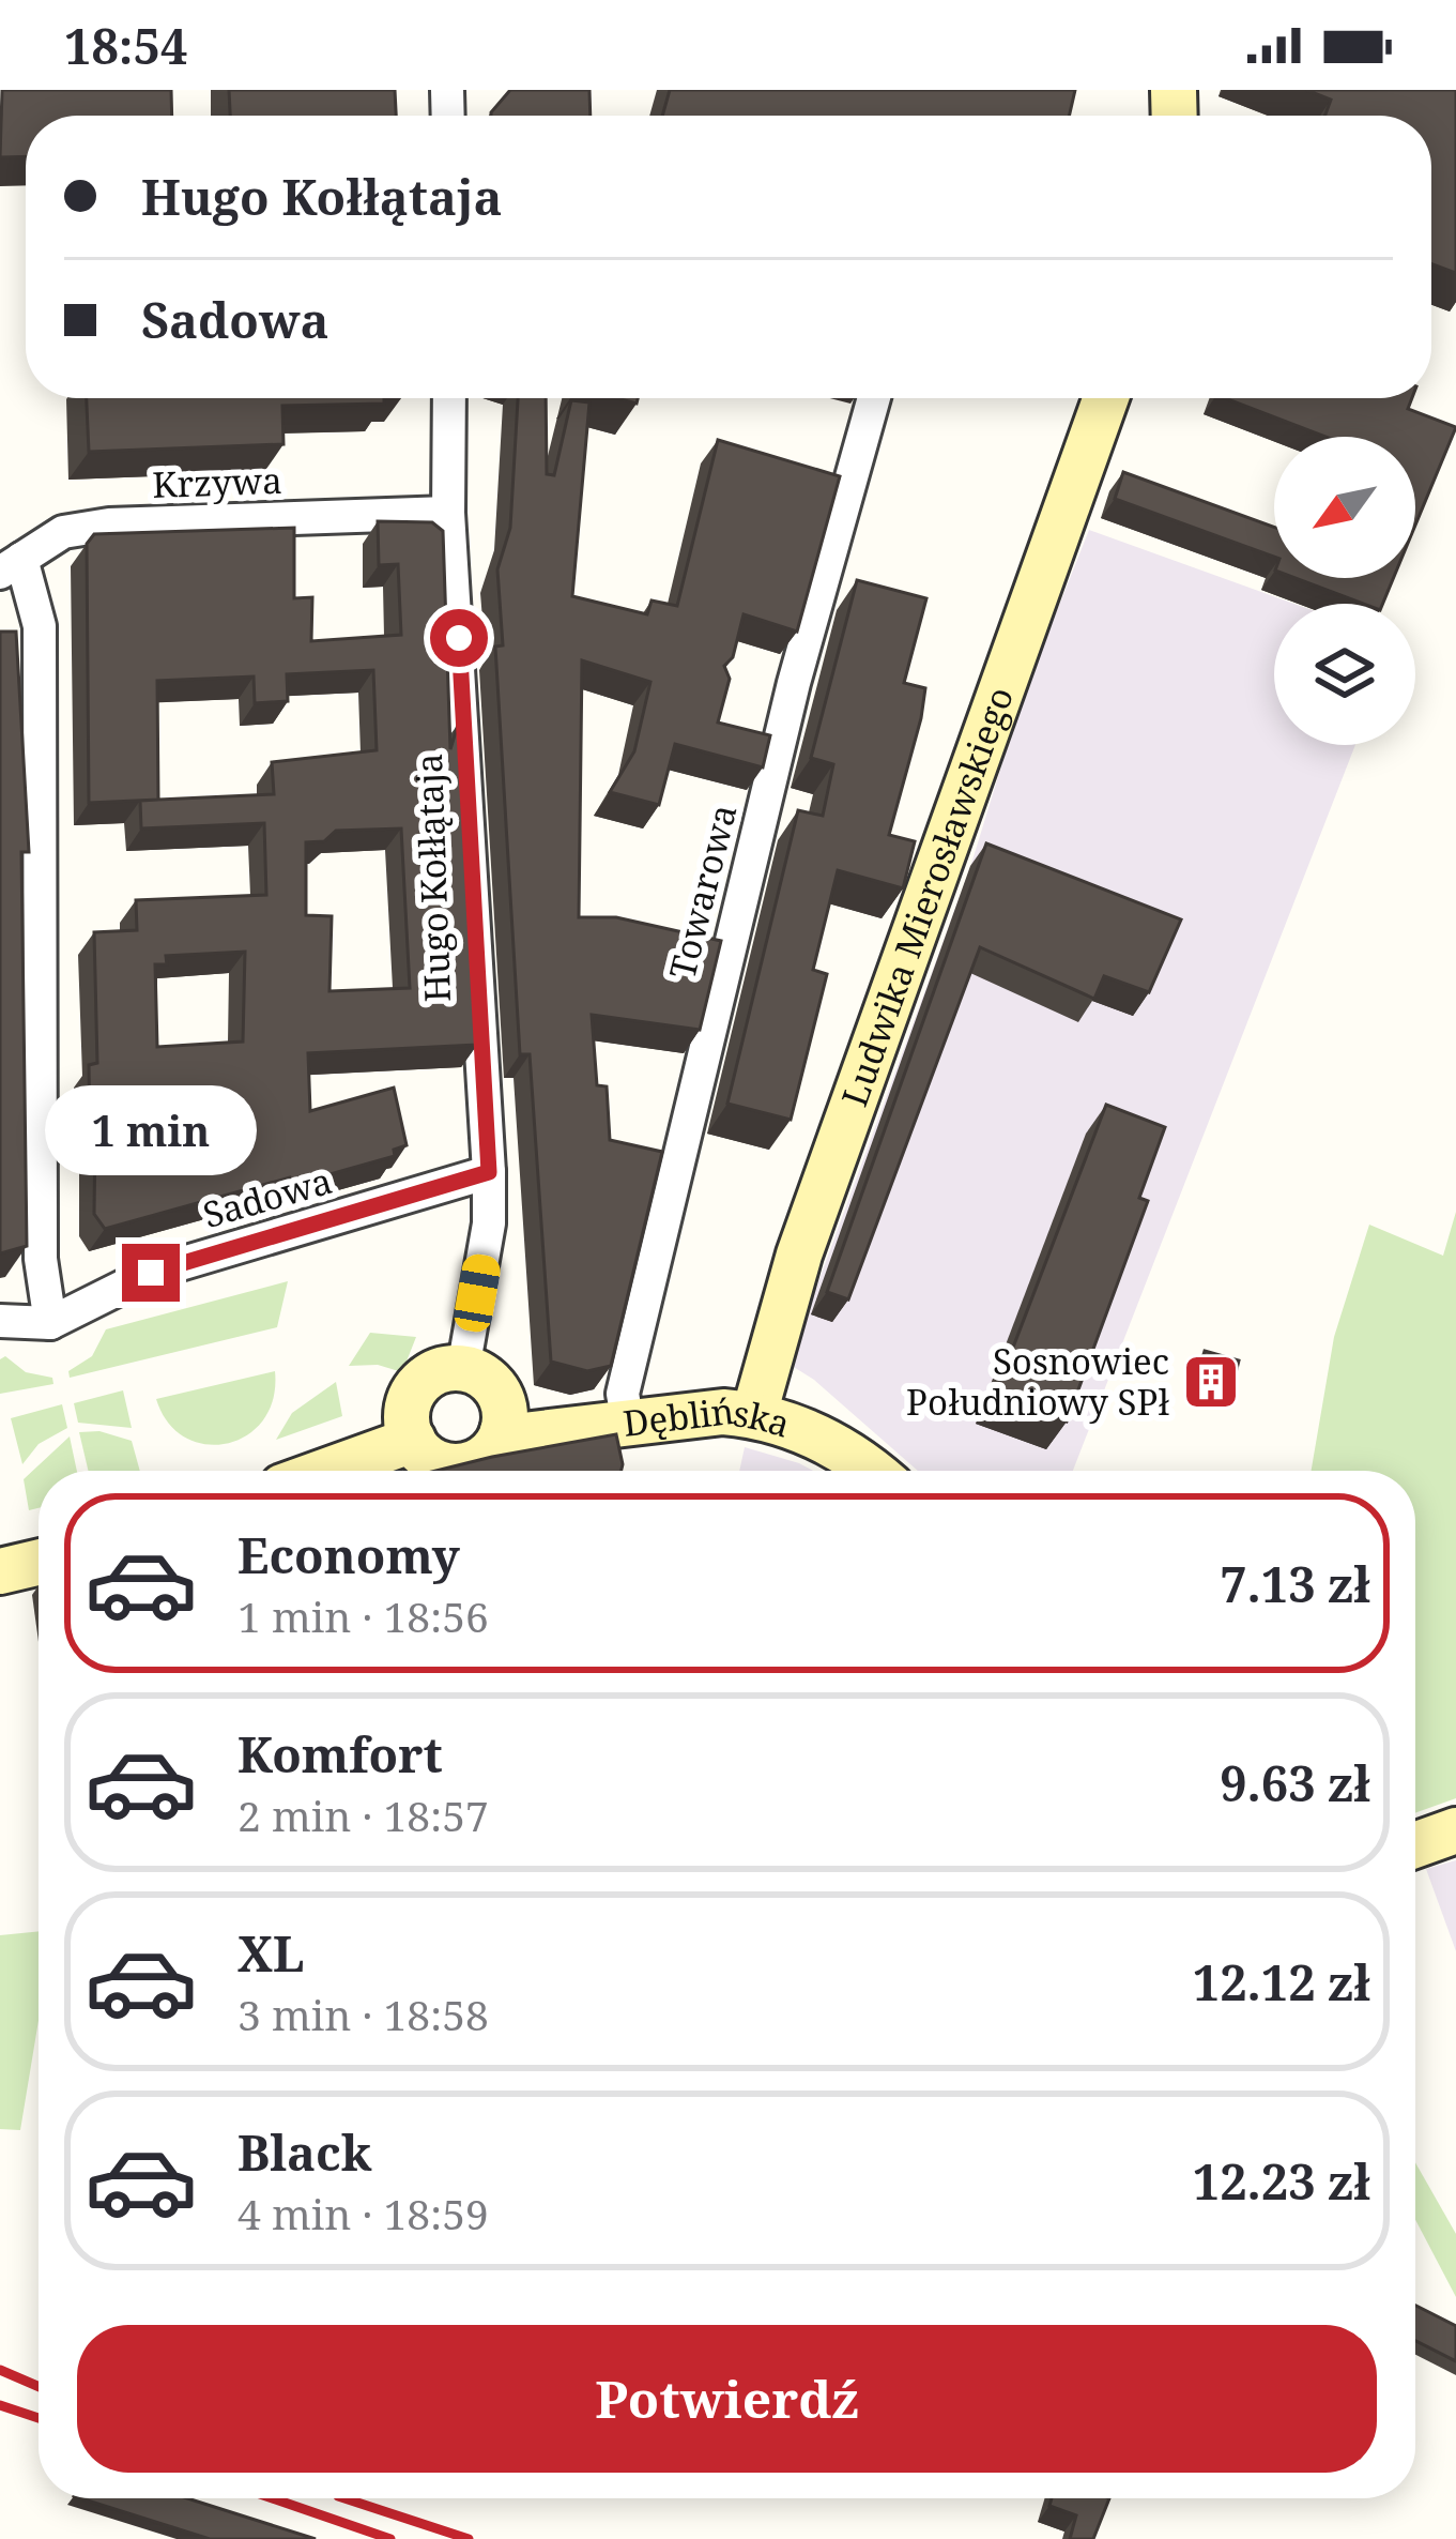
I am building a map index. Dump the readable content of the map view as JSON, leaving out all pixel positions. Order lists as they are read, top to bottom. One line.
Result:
{"streets":{"street":["Krzywa","Hugo Kołłątaja","Towarowa","Ludwika Mierosławskiego","Sadowa","Dęblińska"]},"crossings":[["Krzywa","Hugo Kołłątaja"],["Hugo Kołłątaja","Sadowa"],["Hugo Kołłątaja","Dęblińska"],["Towarowa","Dęblińska"],["Ludwika Mierosławskiego","Dęblińska"]],"places":{"building":["Sosnowiec Południowy SPł"]},"north":"bottom left","page":{"status":"18:54","banner":["Hugo Kołłątaja","Sadowa"],"bubble":"1 min","list":[{"name":"Economy","note":"1 min · 18:56","value":"7.13 zł"},{"name":"Komfort","note":"2 min · 18:57","value":"9.63 zł"},{"name":"XL","note":"3 min · 18:58","value":"12.12 zł"},{"name":"Black","note":"4 min · 18:59","value":"12.23 zł"}],"buttons":"Potwierdź"}}
